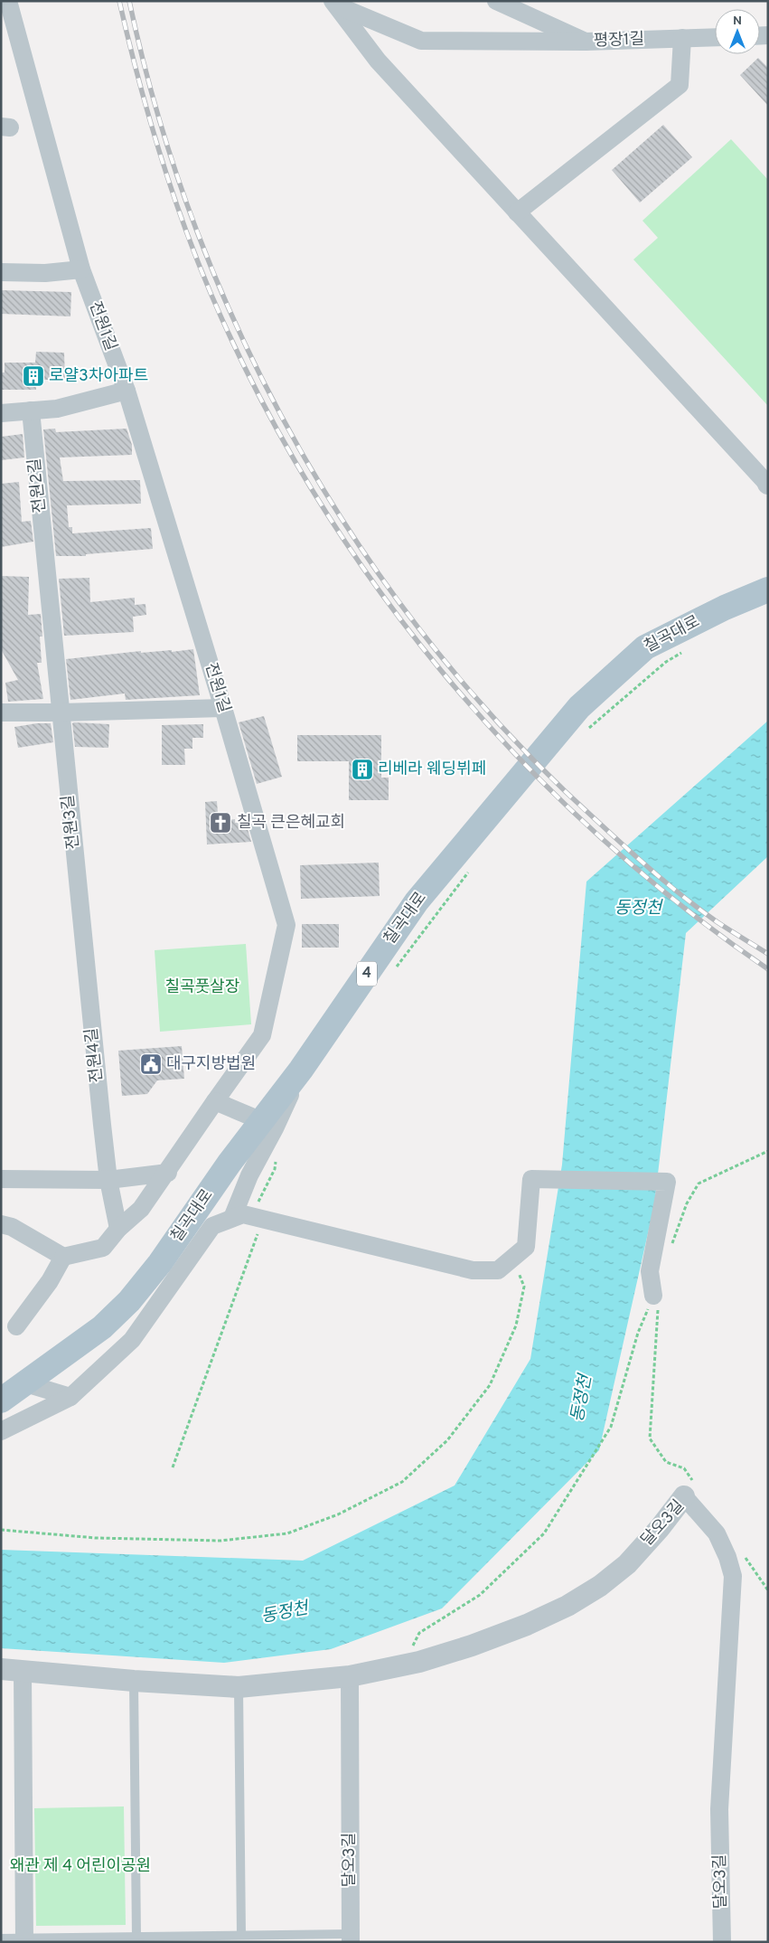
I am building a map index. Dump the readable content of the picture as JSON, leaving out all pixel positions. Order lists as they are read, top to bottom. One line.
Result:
{"streets":{"main road":["칠곡대로","4"],"street":["평장1길","전원1길","전원2길","전원3길","전원4길","달오3길"]},"crossings":[["전원1길","전원4길"],["전원2길","전원3길"],["전원3길","전원4길"]],"water":["동정천"],"parks":["칠곡풋살장","왜관 제 4 어린이공원"],"places":{"building":["로얄3차아파트","리베라 웨딩뷔페"],"church":["칠곡 큰은혜교회"],"public building":["대구지방법원"]},"north":"top"}
